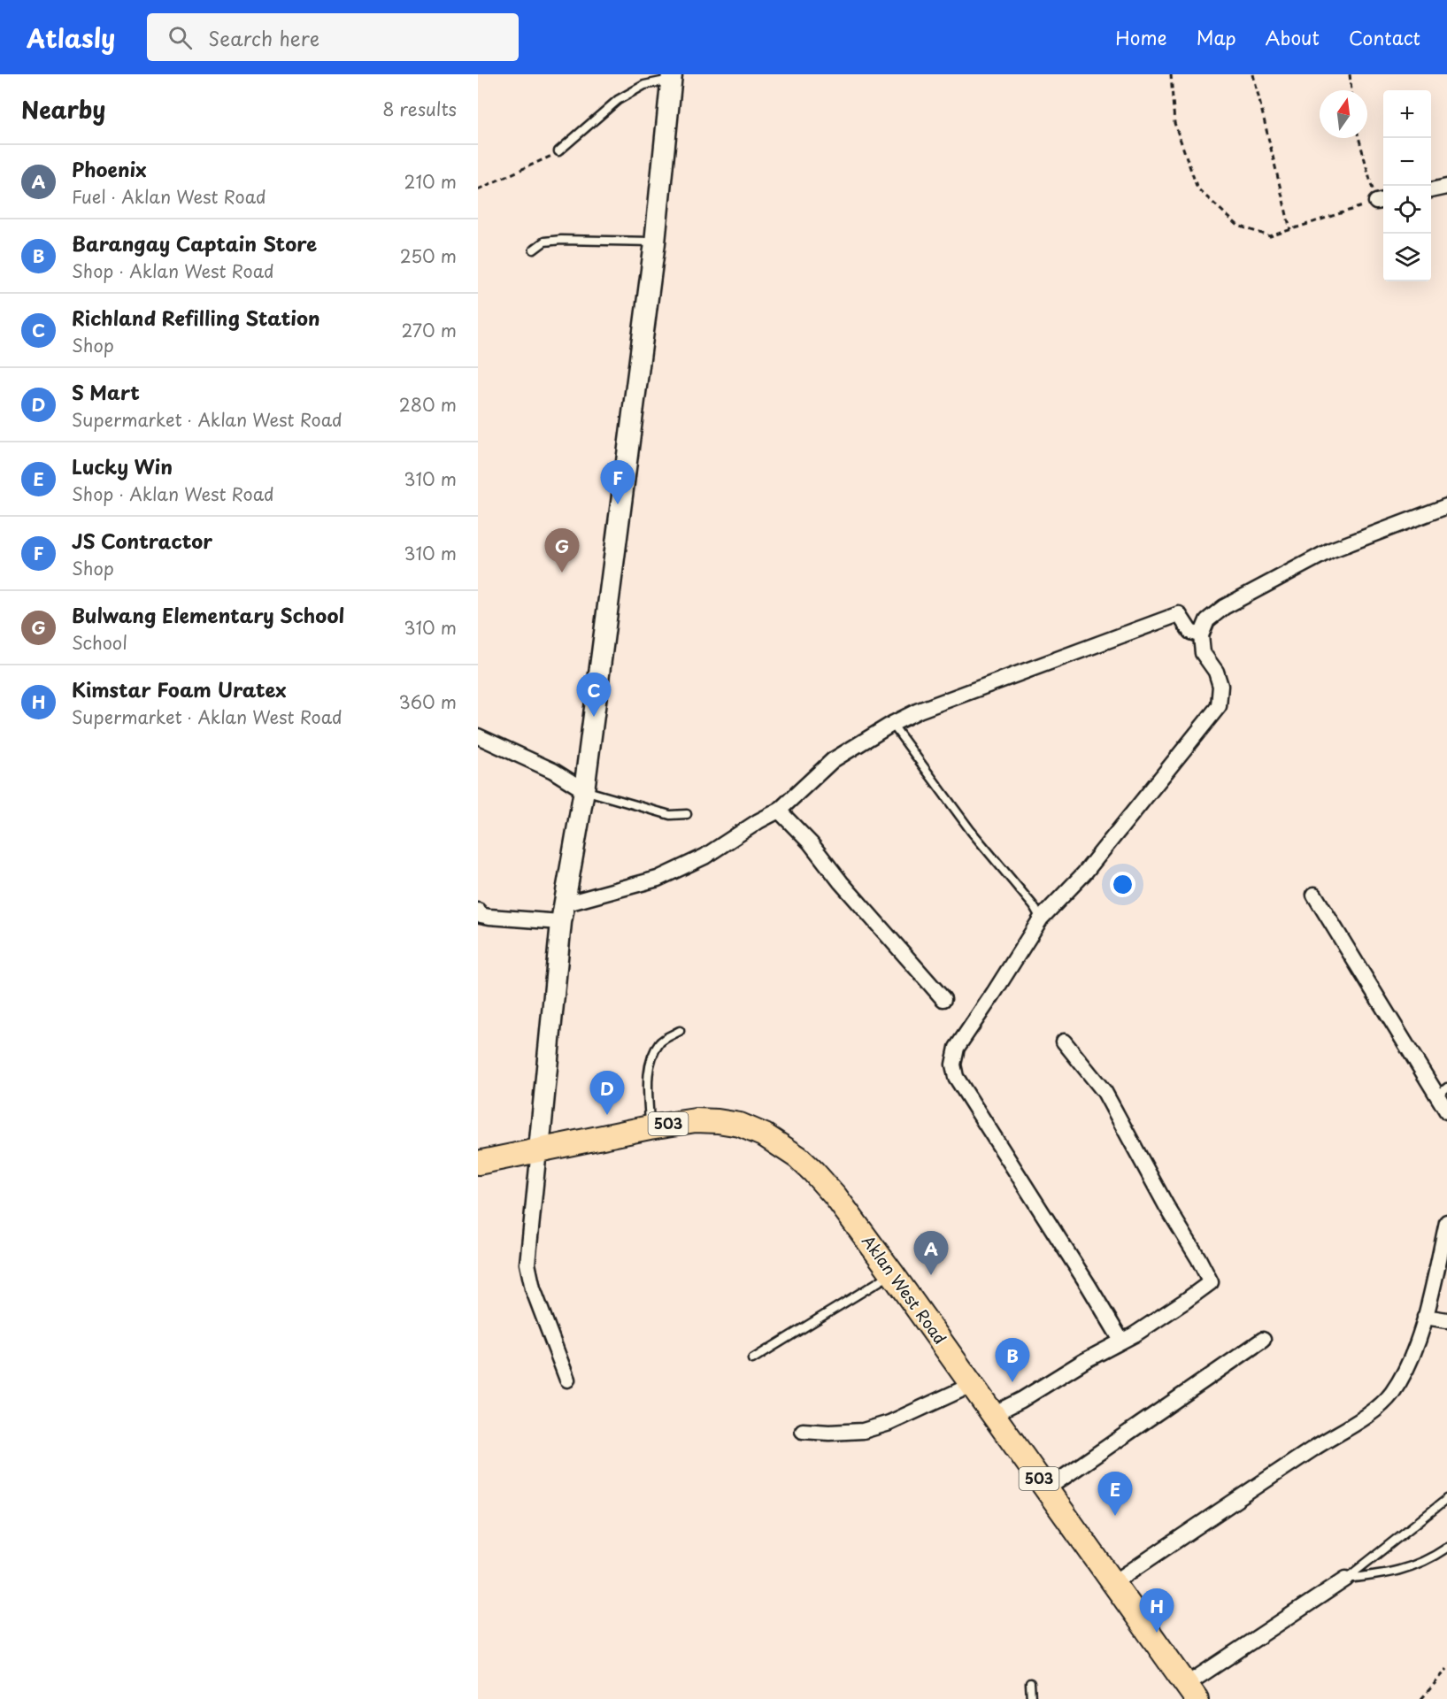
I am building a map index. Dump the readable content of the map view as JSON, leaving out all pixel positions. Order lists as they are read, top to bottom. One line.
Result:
{"streets":{"main road":["503","Aklan West Road"]},"north":"top","page":{"header":"Atlasly","search":"Search here","nav":["Home","Map","About","Contact"],"heading":["Nearby","8 results"],"map_buttons":["+","−"],"list":[{"mark":"A","name":"Phoenix","note":"Fuel · Aklan West Road","value":"210 m"},{"mark":"B","name":"Barangay Captain Store","note":"Shop · Aklan West Road","value":"250 m"},{"mark":"C","name":"Richland Refilling Station","note":"Shop","value":"270 m"},{"mark":"D","name":"S Mart","note":"Supermarket · Aklan West Road","value":"280 m"},{"mark":"E","name":"Lucky Win","note":"Shop · Aklan West Road","value":"310 m"},{"mark":"F","name":"JS Contractor","note":"Shop","value":"310 m"},{"mark":"G","name":"Bulwang Elementary School","note":"School","value":"310 m"},{"mark":"H","name":"Kimstar Foam Uratex","note":"Supermarket · Aklan West Road","value":"360 m"}],"pins":["F","G","C","D","A","B","E","H"]}}
